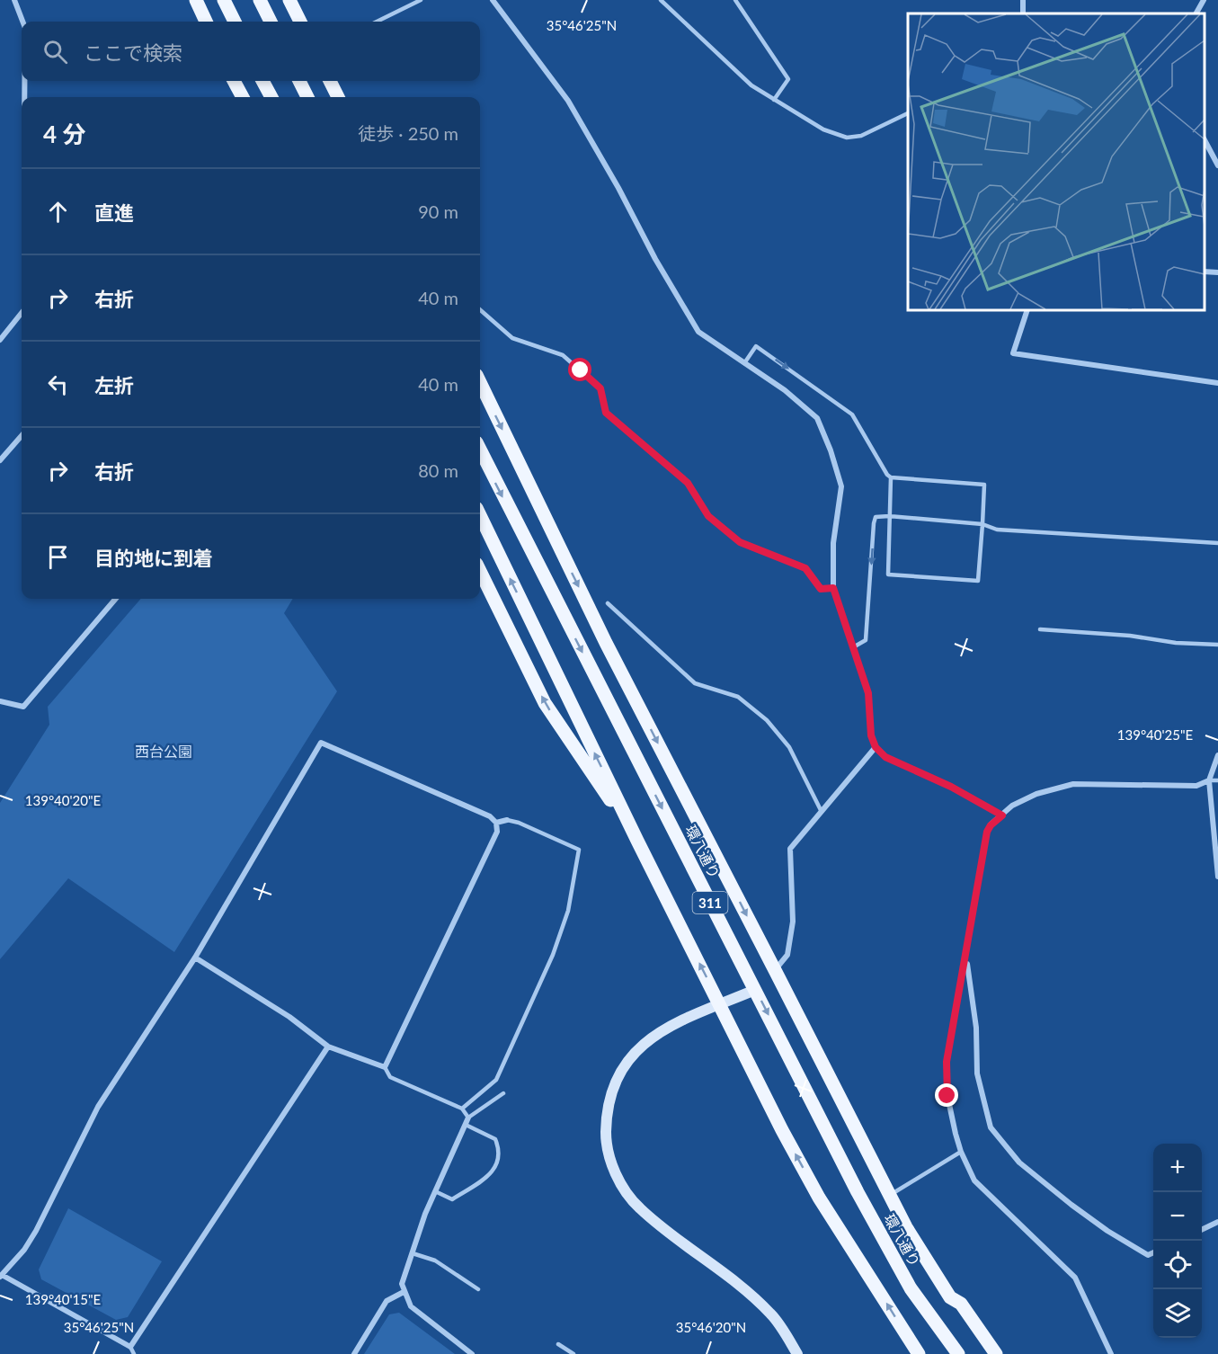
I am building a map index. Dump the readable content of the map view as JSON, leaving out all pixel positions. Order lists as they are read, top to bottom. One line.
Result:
{"streets":{"main road":["環八通り","311"]},"parks":["西台公園"],"page":{"search":"ここで検索","heading":["4 分","徒歩 · 250 m"],"list":[["直進","90 m"],["右折","40 m"],["左折","40 m"],["右折","80 m"],"目的地に到着"],"map_buttons":["+","−"]},"coordinates":["35°46'25\"N","139°40'25\"E","139°40'20\"E","139°40'15\"E","35°46'20\"N"]}
